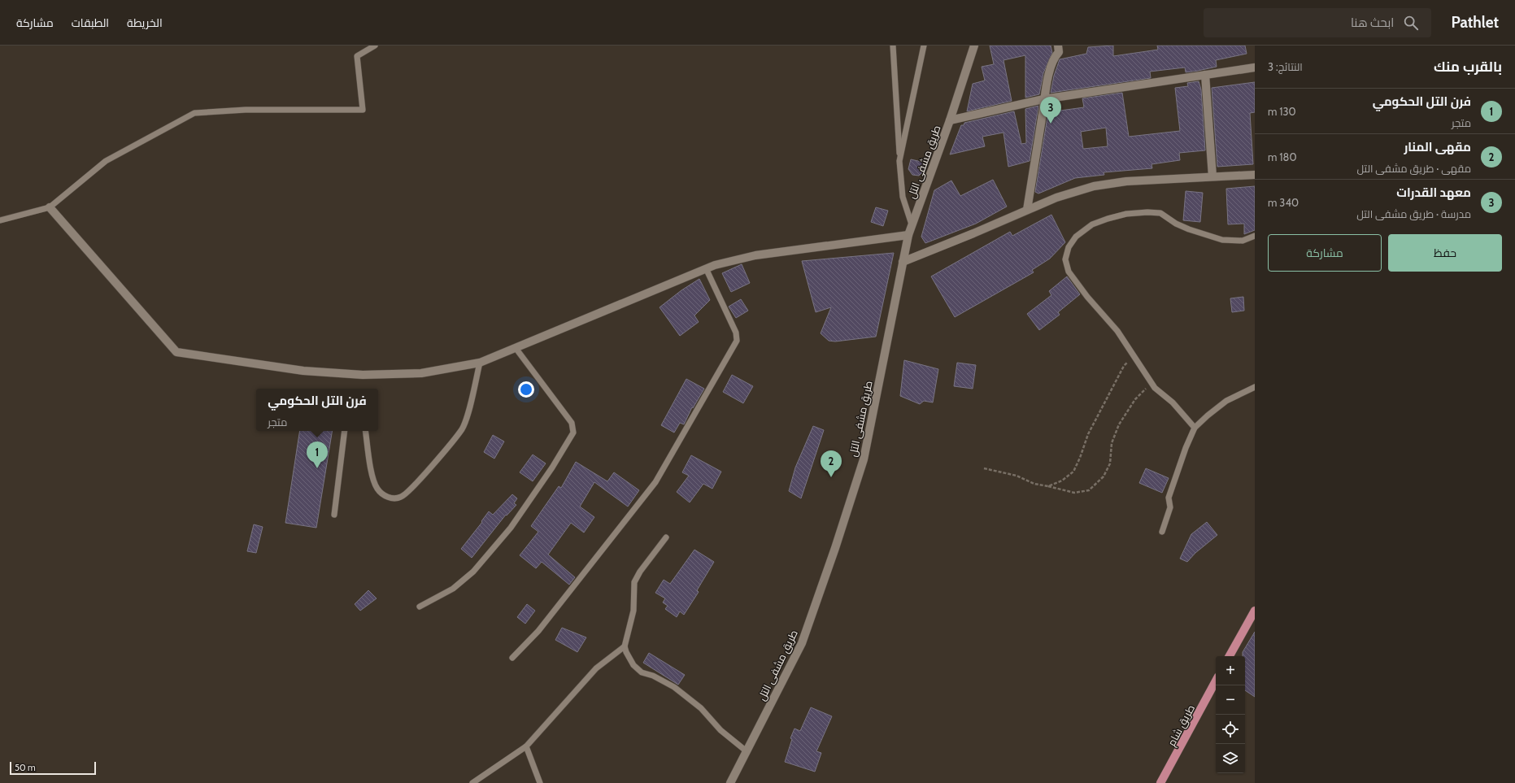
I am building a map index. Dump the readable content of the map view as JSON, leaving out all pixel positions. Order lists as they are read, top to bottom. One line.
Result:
{"streets":{"main road":["طريق شام"],"street":["طريق مشفى التل"]},"scale_bar":"50 m","page":{"header":"Pathlet","search":"ابحث هنا","nav":["الخريطة","الطبقات","مشاركة"],"heading":["بالقرب منك","النتائج: 3"],"list":[{"mark":"1","name":"فرن التل الحكومي","note":"متجر","value":"130 m"},{"mark":"2","name":"مقهى المنار","note":"مقهى · طريق مشفى التل","value":"180 m"},{"mark":"3","name":"معهد القدرات","note":"مدرسة · طريق مشفى التل","value":"340 m"}],"pins":["3","1","2"],"buttons":["حفظ","مشاركة"],"popup":["فرن التل الحكومي","متجر"],"map_buttons":["+","−"],"scale":"50 m"}}
